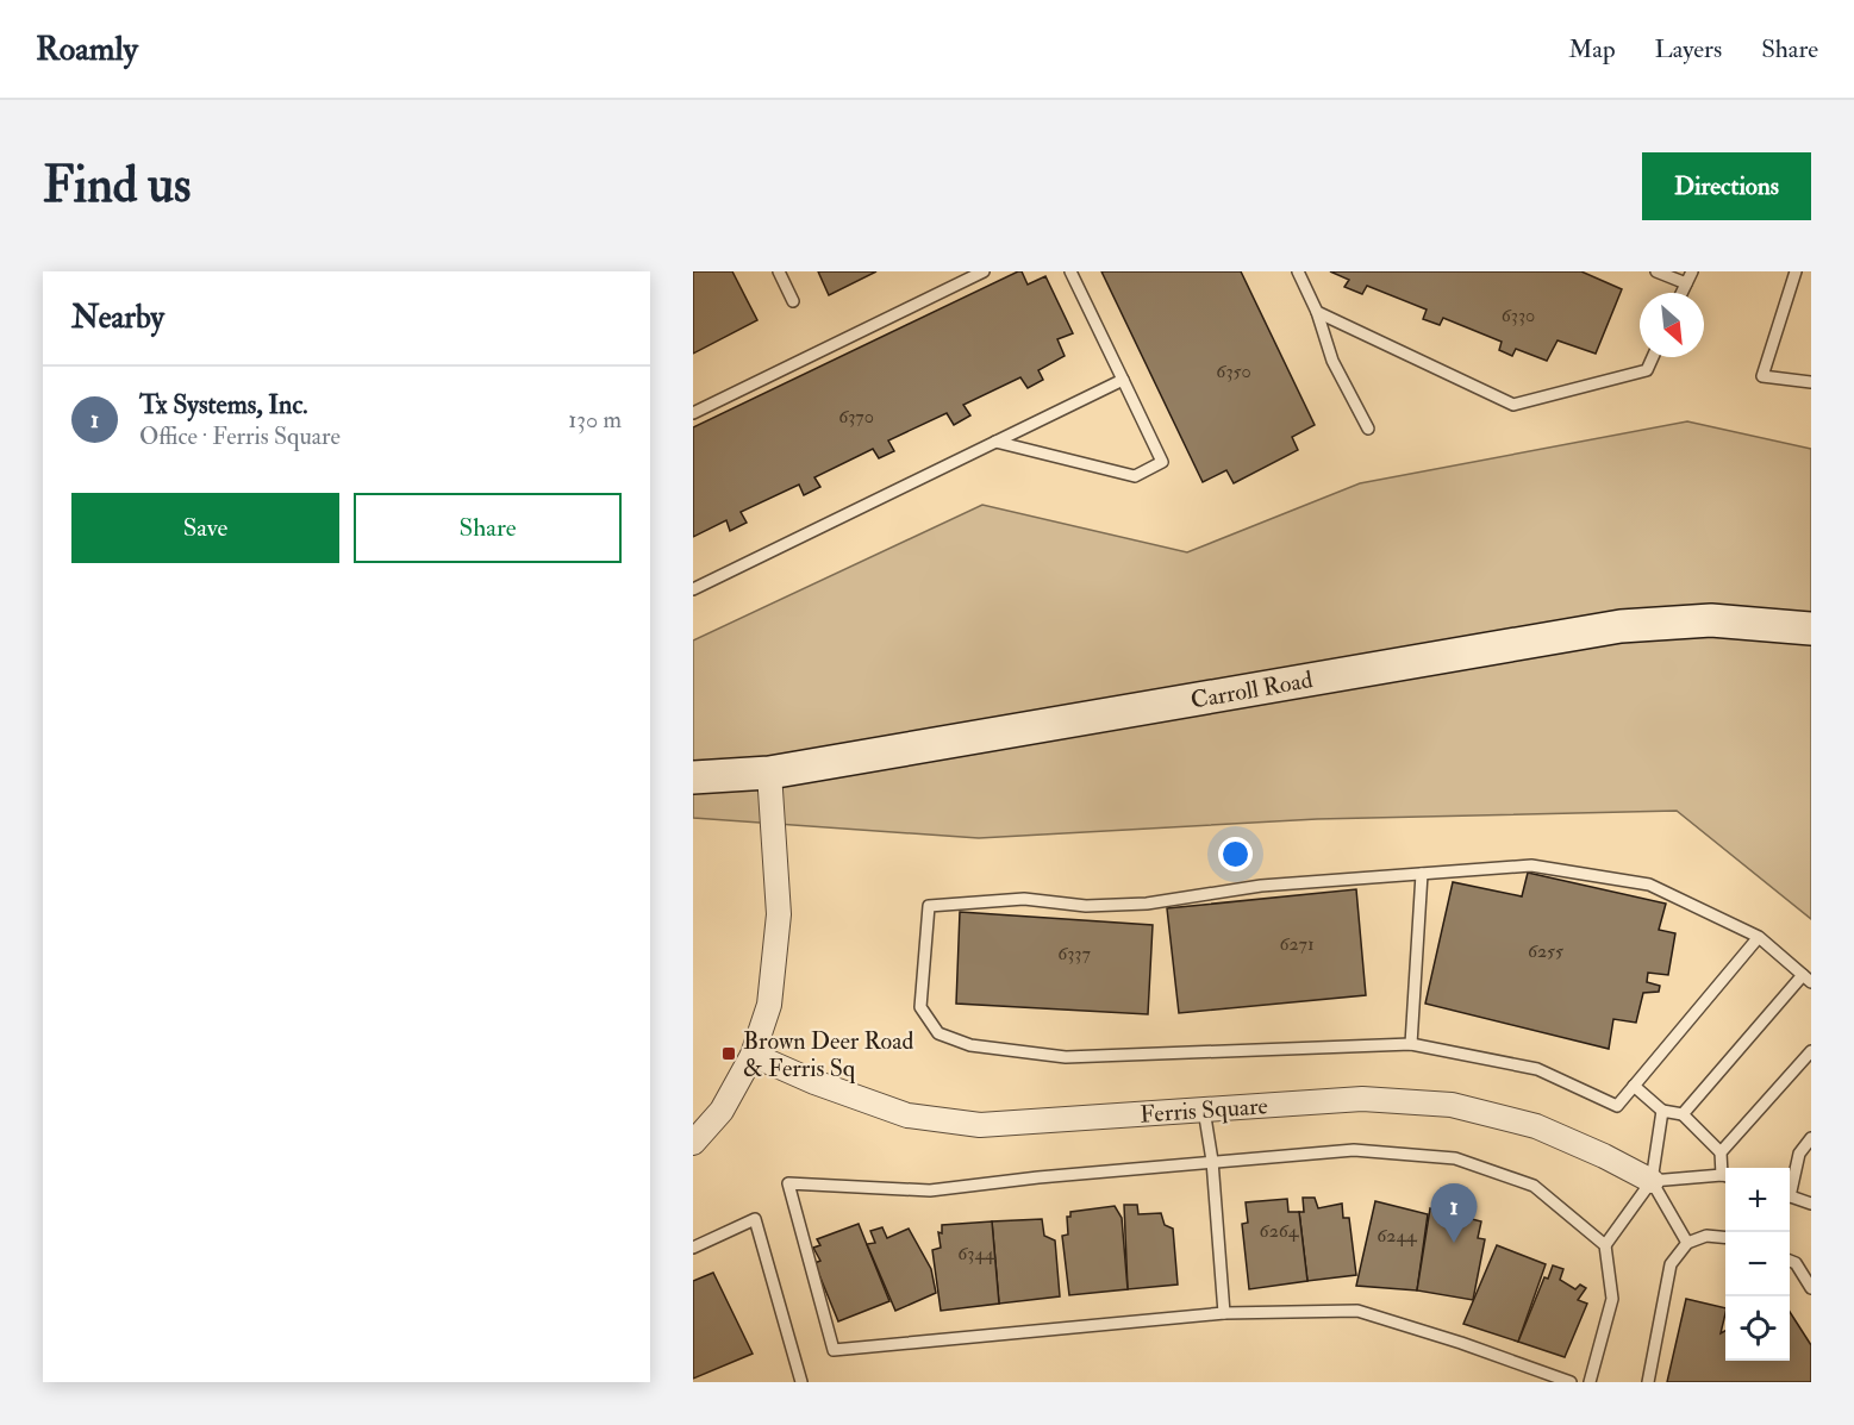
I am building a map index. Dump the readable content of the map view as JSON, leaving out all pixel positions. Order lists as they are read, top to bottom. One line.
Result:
{"streets":{"main road":["Carroll Road"],"street":["Ferris Square"]},"places":{"transit":["Brown Deer Road & Ferris Sq"]},"house_numbers":["6330","6350","6370","6271","6255","6337","6264","6244","6344"],"north":"bottom right","page":{"header":"Roamly","nav":["Map","Layers","Share"],"buttons":["Directions",["Save","Share"]],"title":"Find us","heading":"Nearby","list":[{"mark":"1","name":"Tx Systems, Inc.","note":"Office · Ferris Square","value":"130 m"}],"map_buttons":["+","−"],"pins":"1"}}
